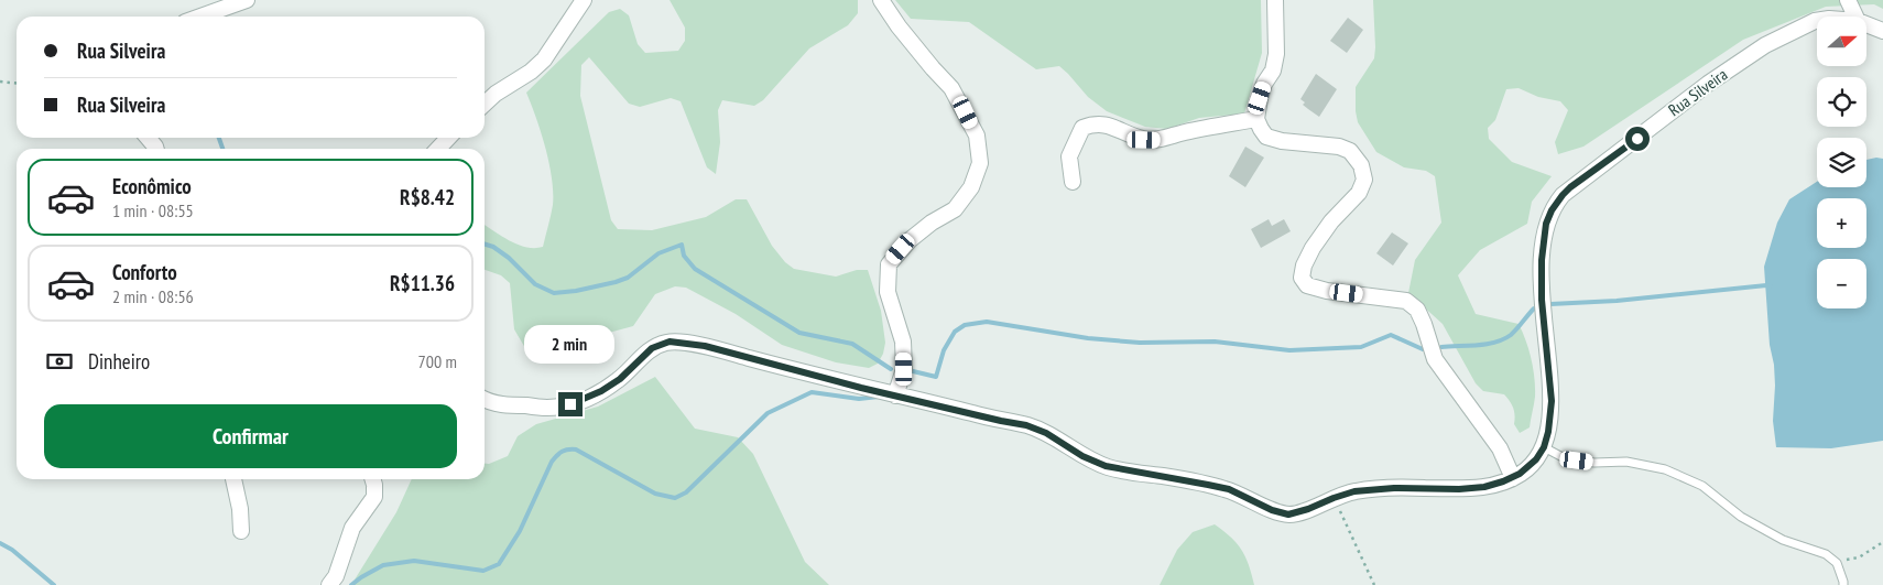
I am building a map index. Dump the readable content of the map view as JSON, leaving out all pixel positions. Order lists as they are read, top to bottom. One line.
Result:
{"streets":{"street":["Rua Silveira"]},"north":"right","page":{"map_buttons":["+","−"],"banner":["Rua Silveira","Rua Silveira"],"list":[{"name":"Econômico","note":"1 min · 08:55","value":"R$8.42"},{"name":"Conforto","note":"2 min · 08:56","value":"R$11.36"}],"bubble":"2 min","pay":["Dinheiro","700 m"],"buttons":"Confirmar"}}
